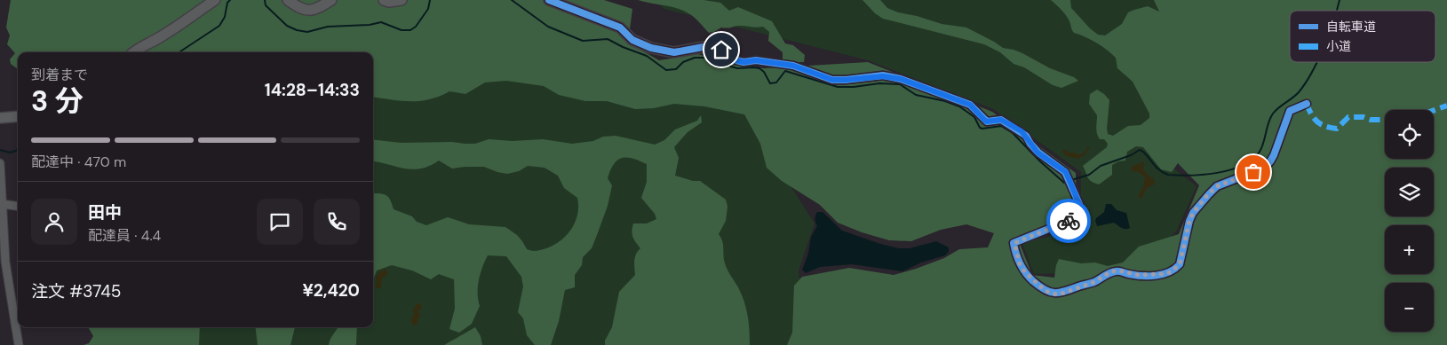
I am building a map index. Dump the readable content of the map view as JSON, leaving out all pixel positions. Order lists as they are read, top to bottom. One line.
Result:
{"legend":["自転車道","小道"],"page":{"heading":["3 分","到着まで","14:28–14:33"],"panel":["田中","配達員 · 4.4","注文 #3745","¥2,420"],"map_buttons":["+","−"],"bar":"配達中 · 470 m"}}
